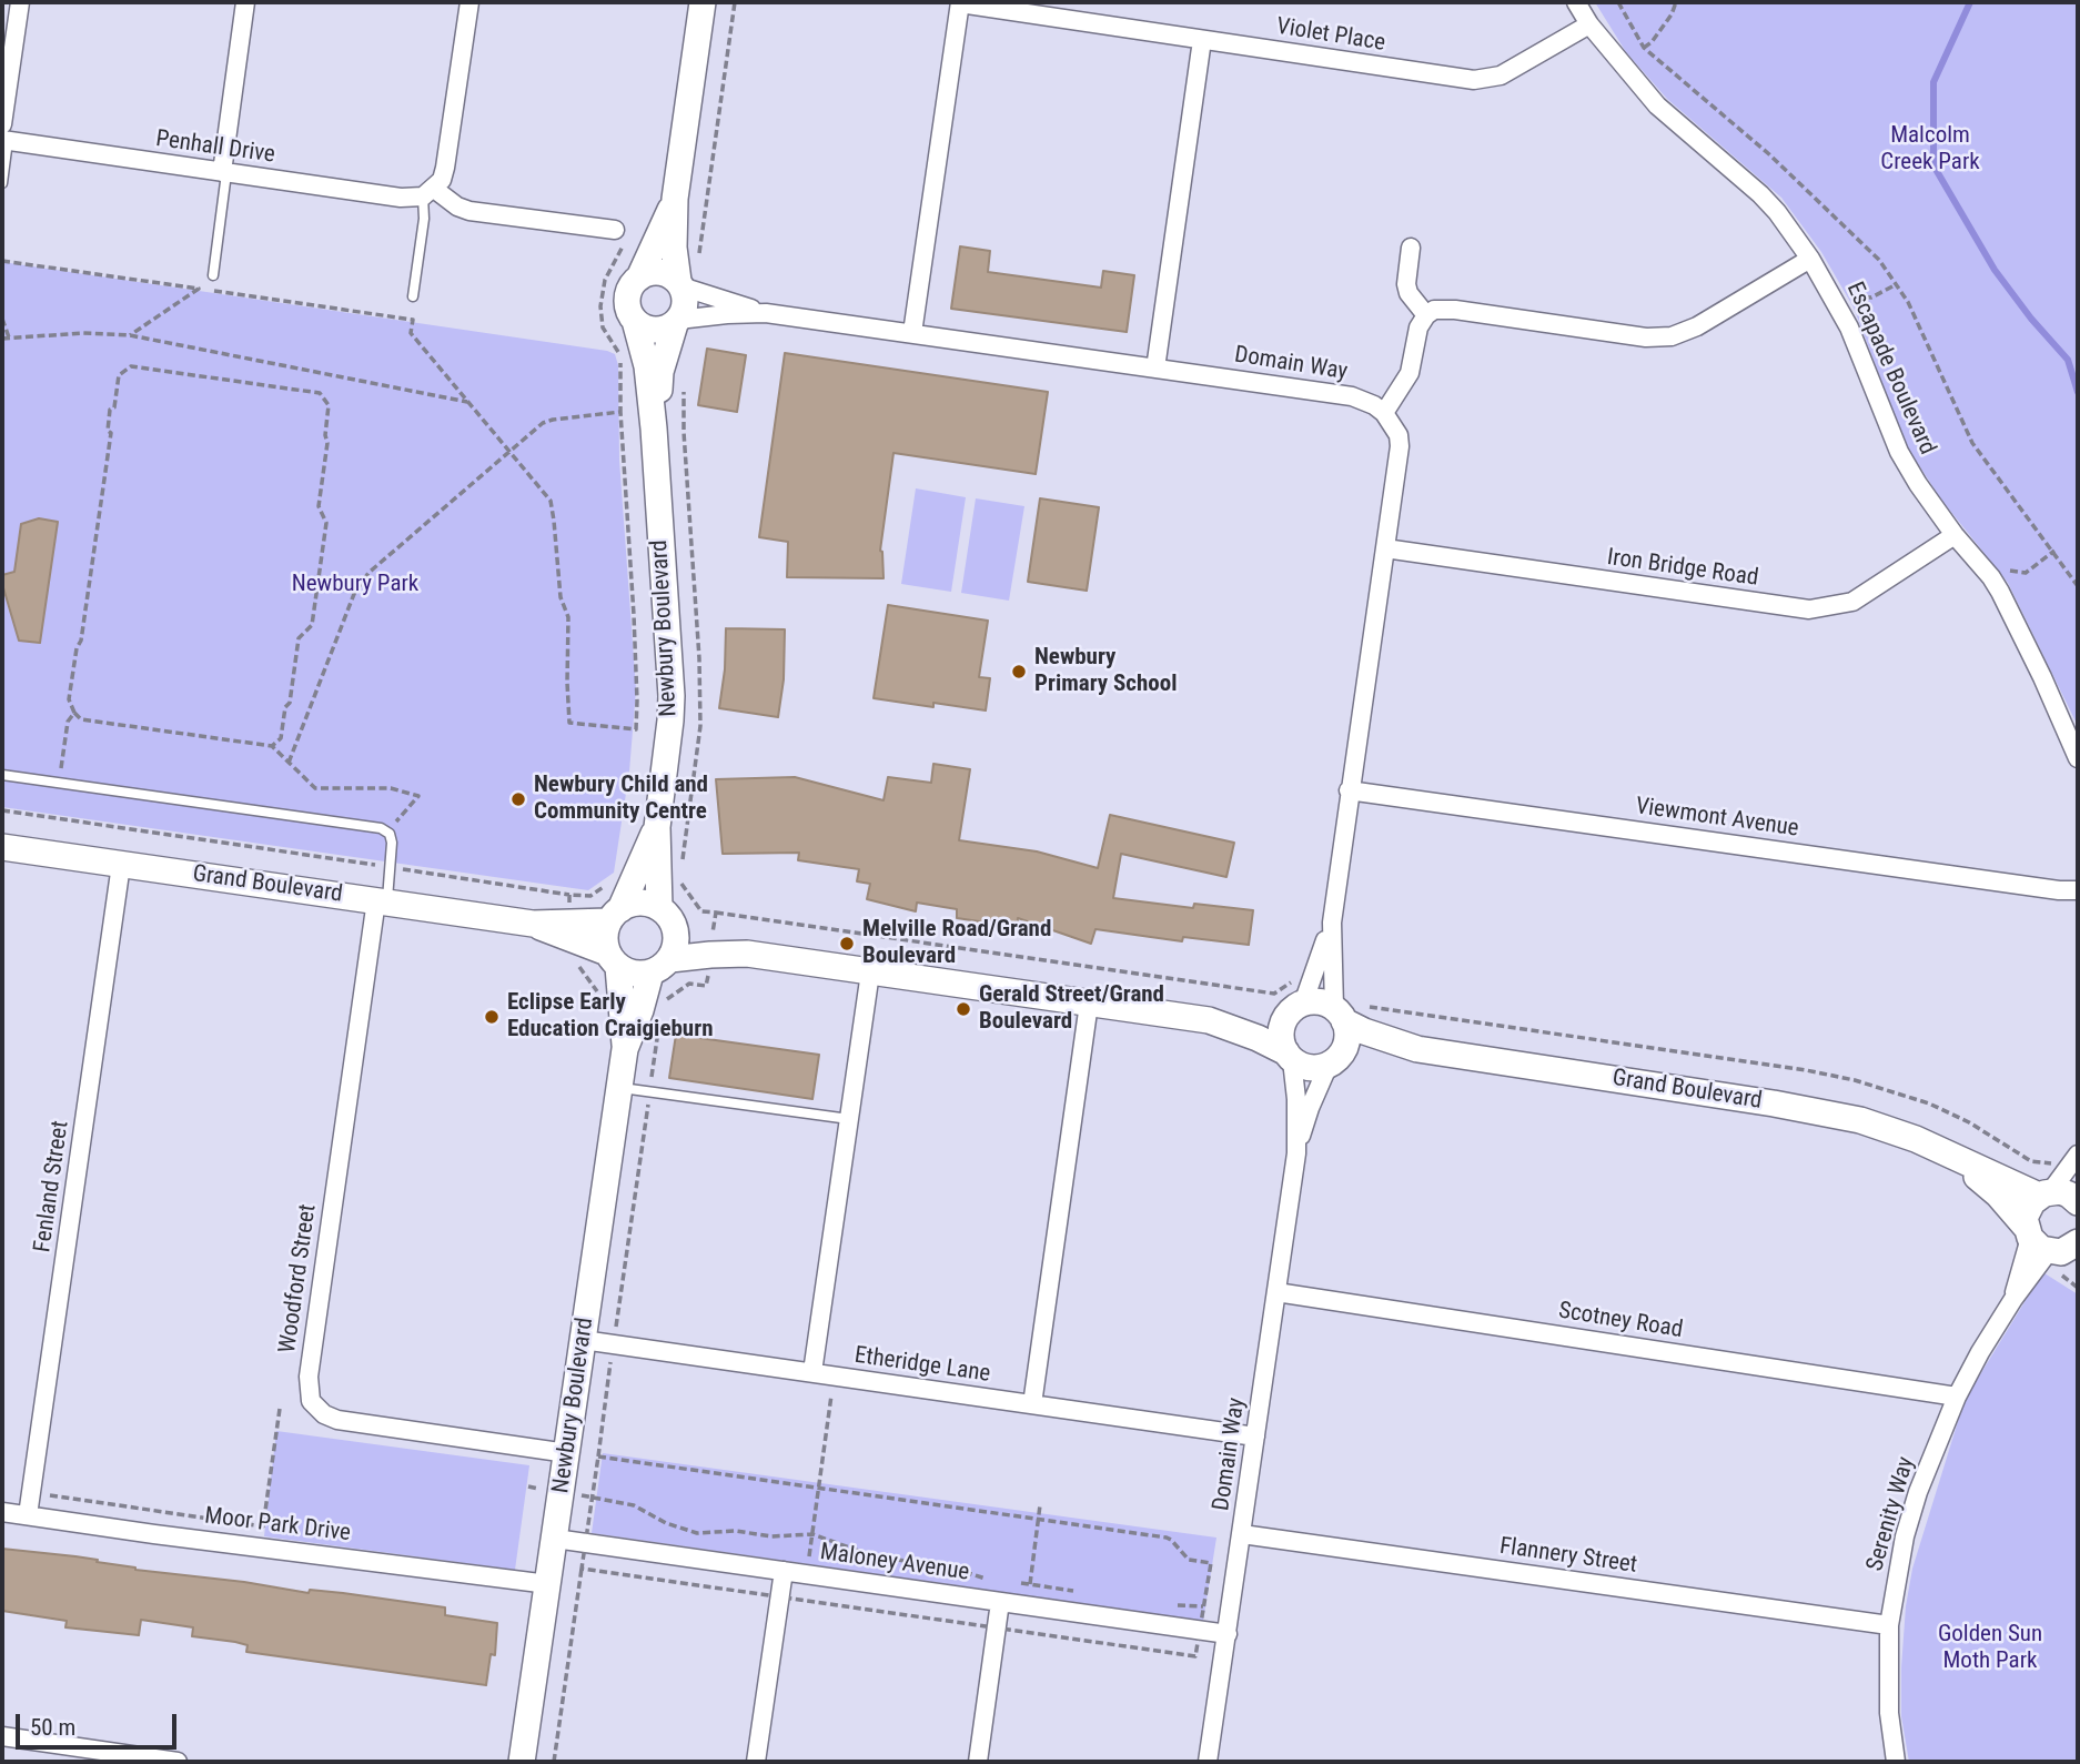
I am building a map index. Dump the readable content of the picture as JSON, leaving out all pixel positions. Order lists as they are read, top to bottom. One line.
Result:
{"streets":{"street":["Violet Place","Penhall Drive","Domain Way","Escapade Boulevard","Iron Bridge Road","Newbury Boulevard","Viewmont Avenue","Grand Boulevard","Fenland Street","Woodford Street","Scotney Road","Etheridge Lane","Serenity Way","Moor Park Drive","Flannery Street","Maloney Avenue"]},"crossings":[["Violet Place","Escapade Boulevard"],["Domain Way","Newbury Boulevard"],["Domain Way","Grand Boulevard"],["Domain Way","Scotney Road"],["Domain Way","Etheridge Lane"],["Domain Way","Flannery Street"],["Domain Way","Maloney Avenue"],["Escapade Boulevard","Iron Bridge Road"],["Newbury Boulevard","Grand Boulevard"],["Newbury Boulevard","Woodford Street"],["Newbury Boulevard","Etheridge Lane"],["Newbury Boulevard","Moor Park Drive"],["Newbury Boulevard","Maloney Avenue"],["Grand Boulevard","Fenland Street"],["Grand Boulevard","Woodford Street"],["Grand Boulevard","Serenity Way"],["Fenland Street","Moor Park Drive"],["Scotney Road","Serenity Way"],["Serenity Way","Flannery Street"]],"parks":["Malcolm Creek Park","Newbury Park","Golden Sun Moth Park"],"places":["Newbury Primary School","Newbury Child and Community Centre","Melville Road/Grand Boulevard","Gerald Street/Grand Boulevard","Eclipse Early Education Craigieburn"],"scale_bar":"50 m"}
